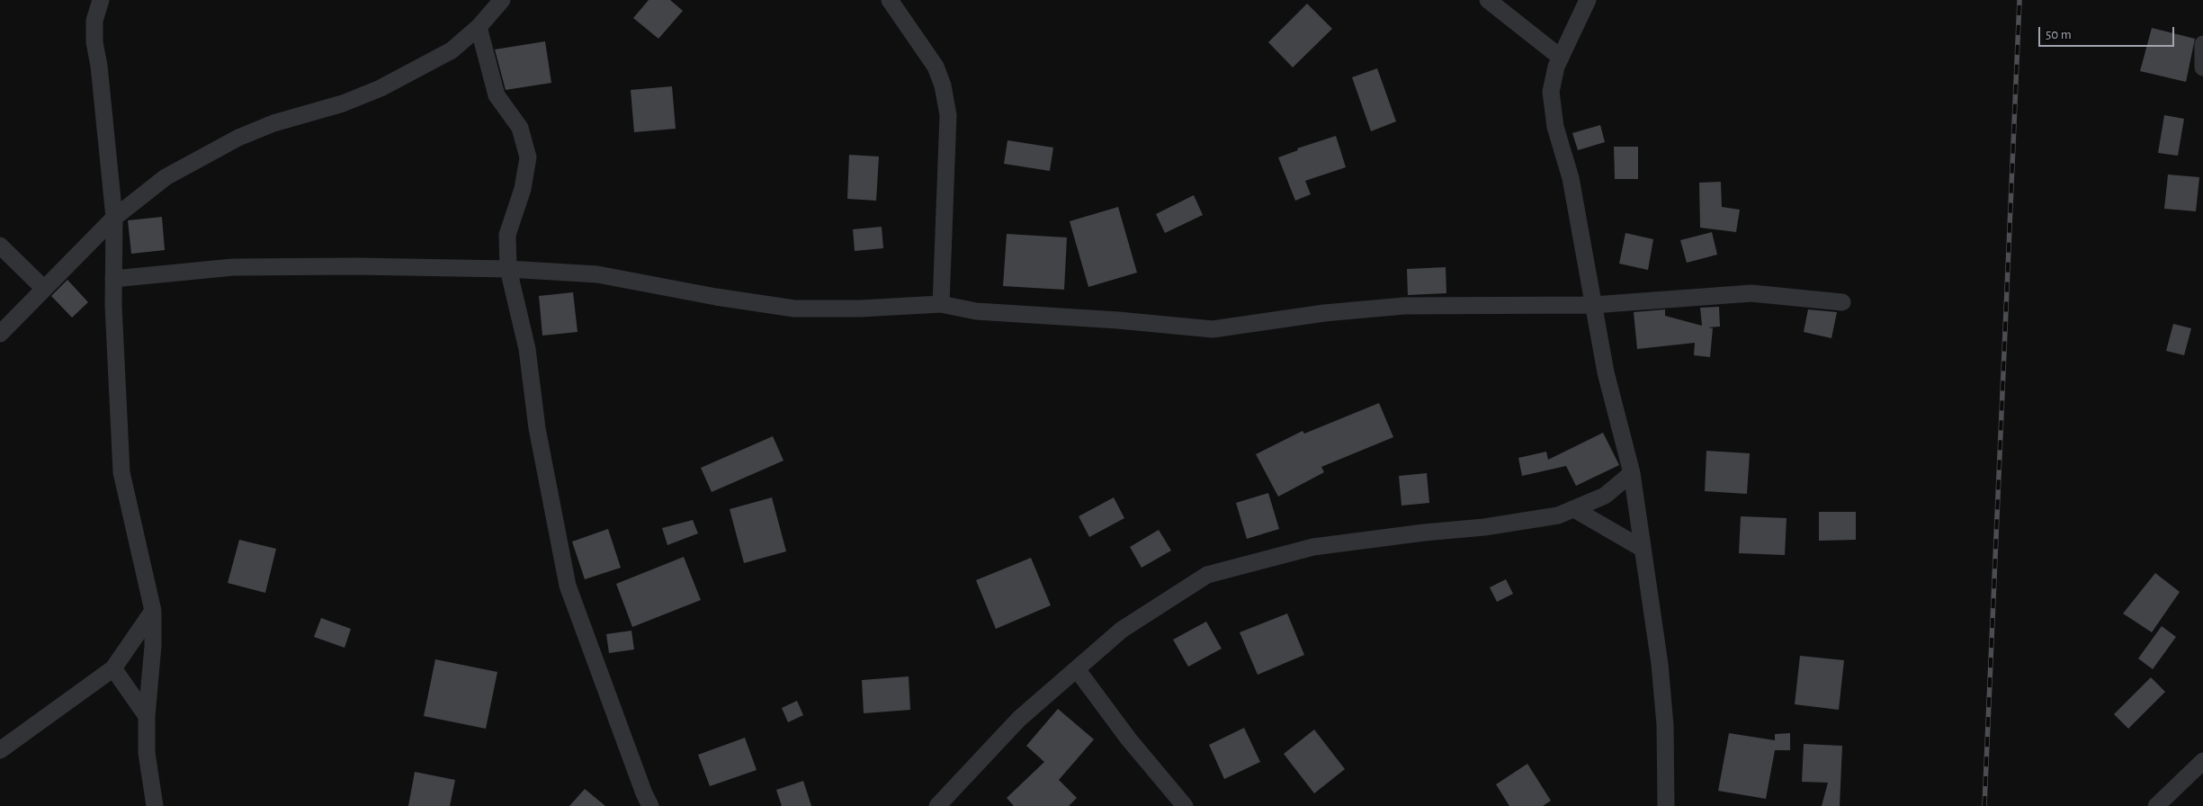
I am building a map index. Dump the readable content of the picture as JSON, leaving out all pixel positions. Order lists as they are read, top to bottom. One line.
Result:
{"scale_bar":"50 m"}
